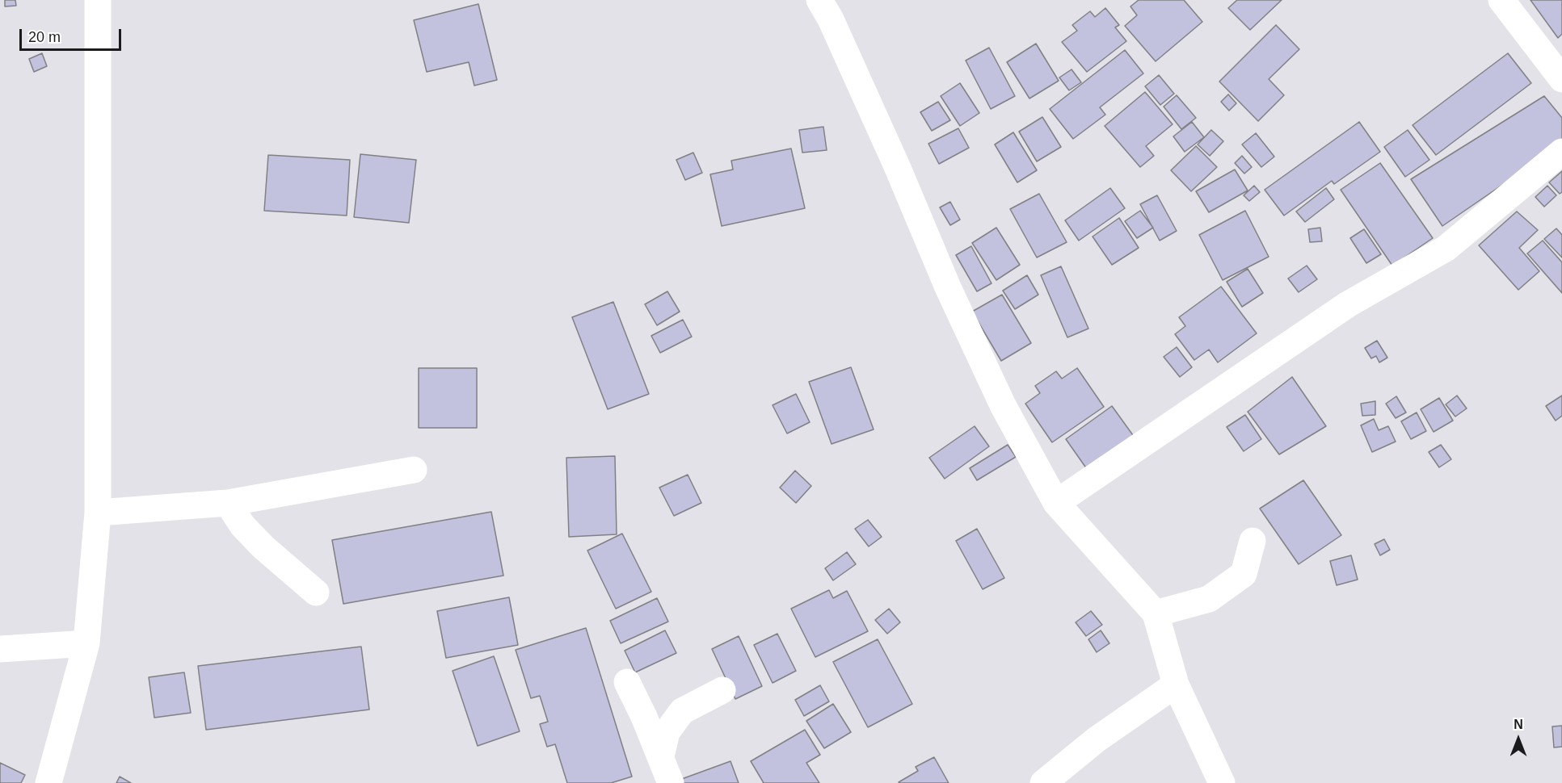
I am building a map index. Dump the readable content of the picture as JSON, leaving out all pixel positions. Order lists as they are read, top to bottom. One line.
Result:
{"scale_bar":"20 m","north":"top"}
